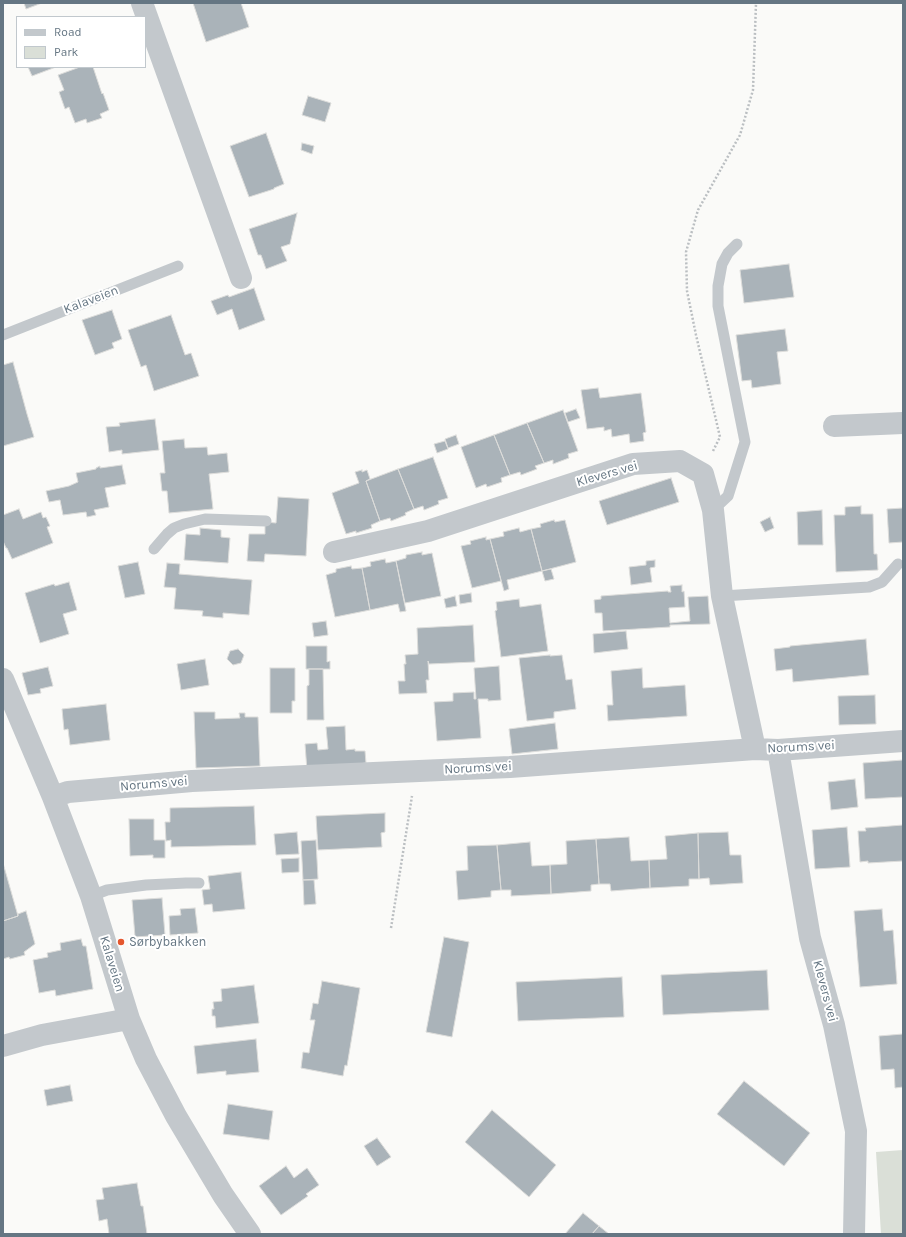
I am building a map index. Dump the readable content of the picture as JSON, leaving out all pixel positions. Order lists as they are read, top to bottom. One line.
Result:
{"streets":{"street":["Kalaveien","Klevers vei","Norums vei"]},"crossings":[["Kalaveien","Norums vei"],["Klevers vei","Norums vei"]],"places":["Sørbybakken"],"legend":["Road","Park"]}
